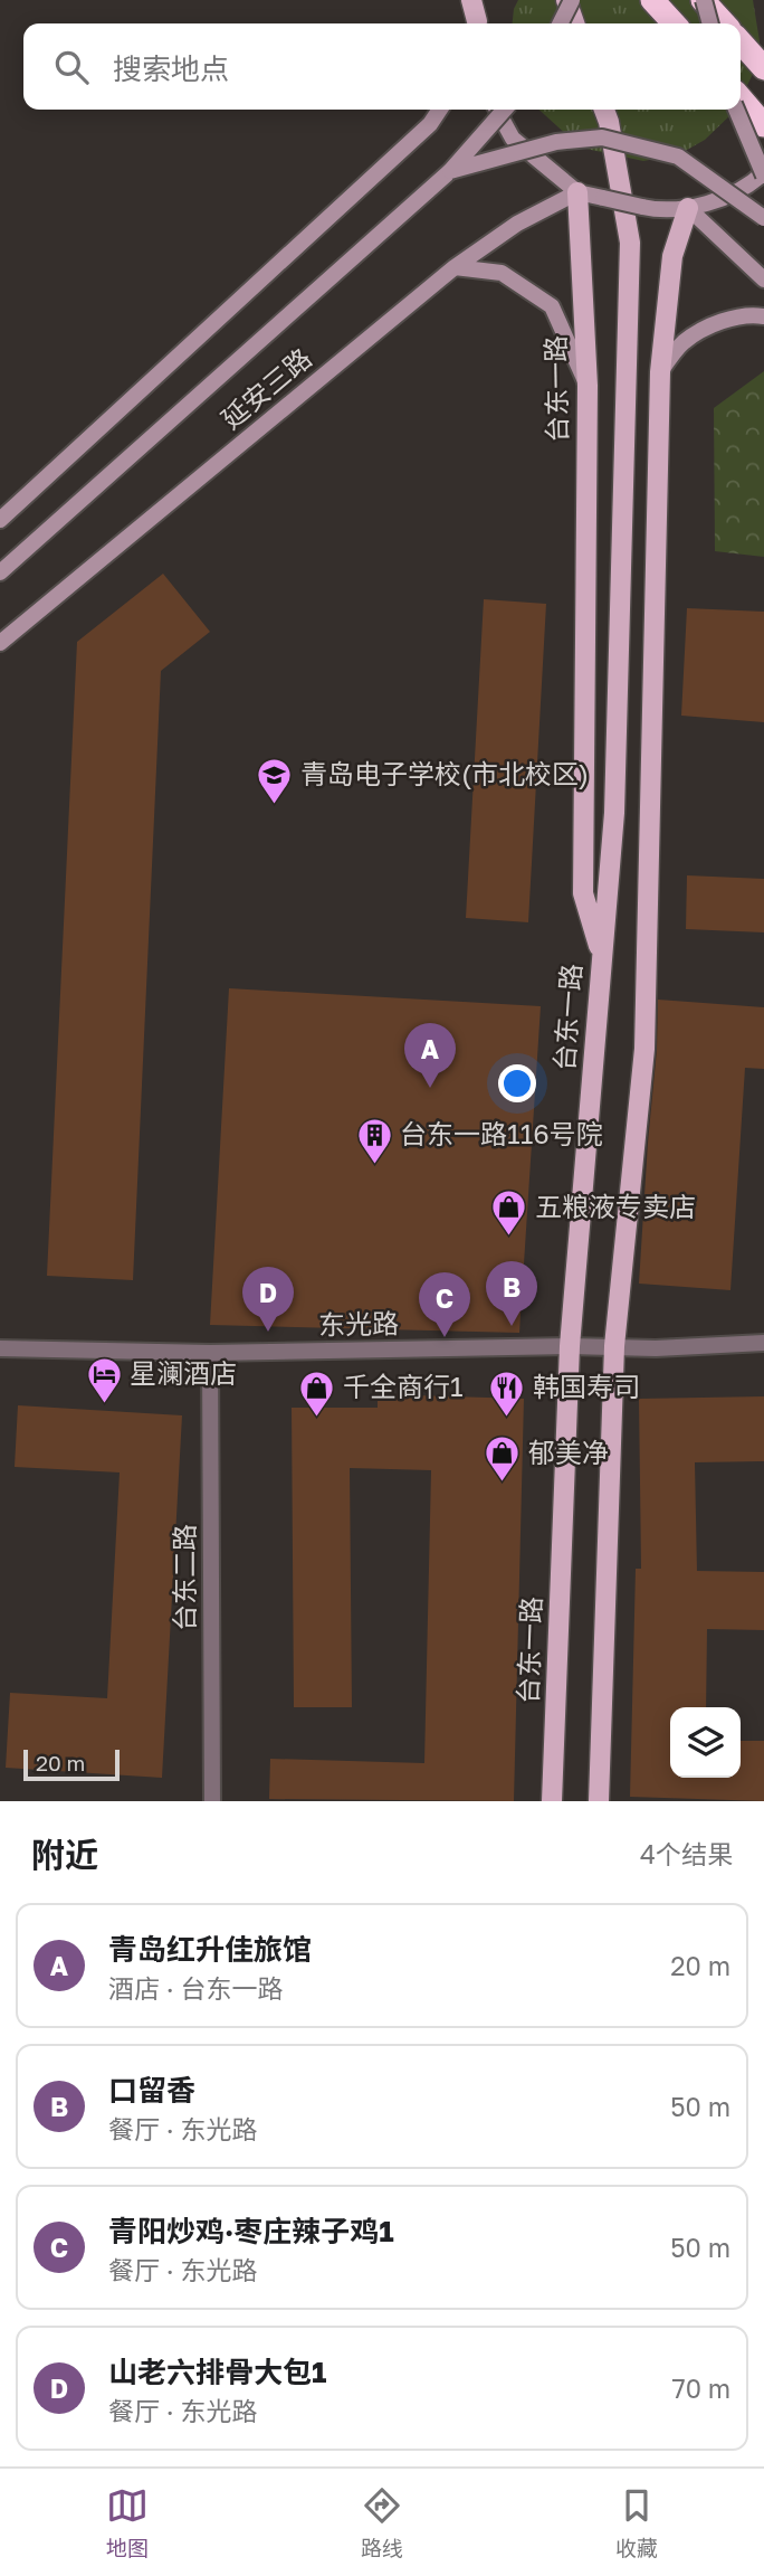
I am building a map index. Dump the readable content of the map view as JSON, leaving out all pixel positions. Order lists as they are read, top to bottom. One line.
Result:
{"streets":{"main road":["延安三路","台东一路"],"street":["东光路","台东二路"]},"crossings":[["延安三路","台东一路"],["台东一路","东光路"],["东光路","台东二路"]],"places":{"school or university":["青岛电子学校(市北校区)"],"building":["台东一路116号院"],"shop":["五粮液专卖店","千全商行1","郁美净"],"hotel":["星澜酒店"],"restaurant":["韩国寿司"]},"scale_bar":"20 m","page":{"search":"搜索地点","pins":["A","B","D","C"],"scale":"20 m","heading":["附近","4个结果"],"list":[{"mark":"A","name":"青岛红升佳旅馆","note":"酒店 · 台东一路","value":"20 m"},{"mark":"B","name":"口留香","note":"餐厅 · 东光路","value":"50 m"},{"mark":"C","name":"青阳炒鸡·枣庄辣子鸡1","note":"餐厅 · 东光路","value":"50 m"},{"mark":"D","name":"山老六排骨大包1","note":"餐厅 · 东光路","value":"70 m"}],"nav":["地图","路线","收藏"]}}
